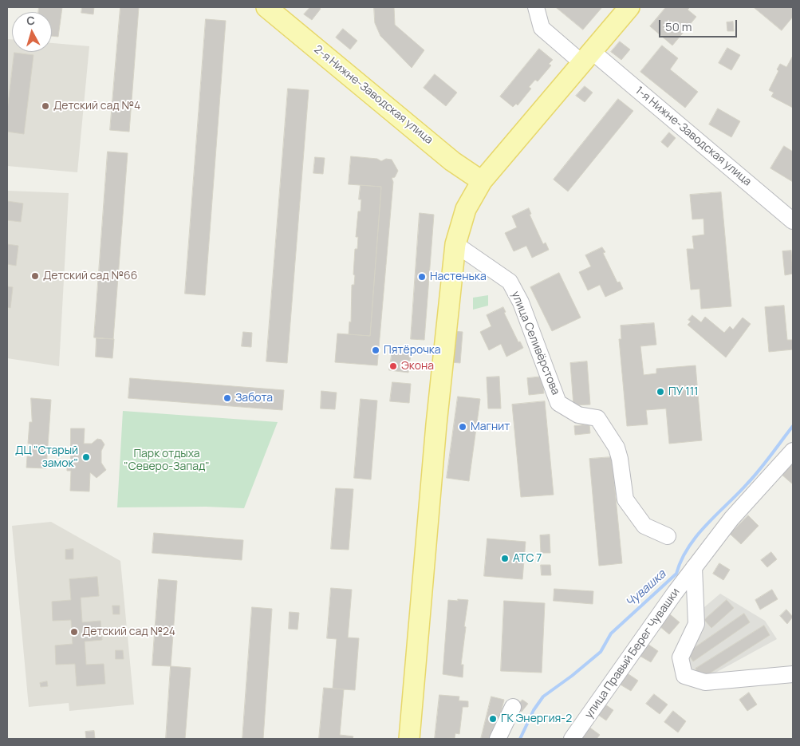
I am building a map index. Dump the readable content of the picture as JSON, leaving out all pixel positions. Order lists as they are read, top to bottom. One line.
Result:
{"streets":{"main road":["2-я Нижне-Заводская улица"],"street":["1-я Нижне-Заводская улица","улица Селивёрстова","улица Правый Берег Чувашки"]},"water":["Чувашка"],"parks":["Парк отдыха \"Северо-Запад\""],"places":["Детский сад №4","Детский сад №66","Настенька","Пятёрочка","Экона","ПУ 111","Забота","Магнит","ДЦ \"Старый замок\"","АТС 7","Детский сад №24","ГК Энергия-2"],"scale_bar":"50 m","north":"top"}
